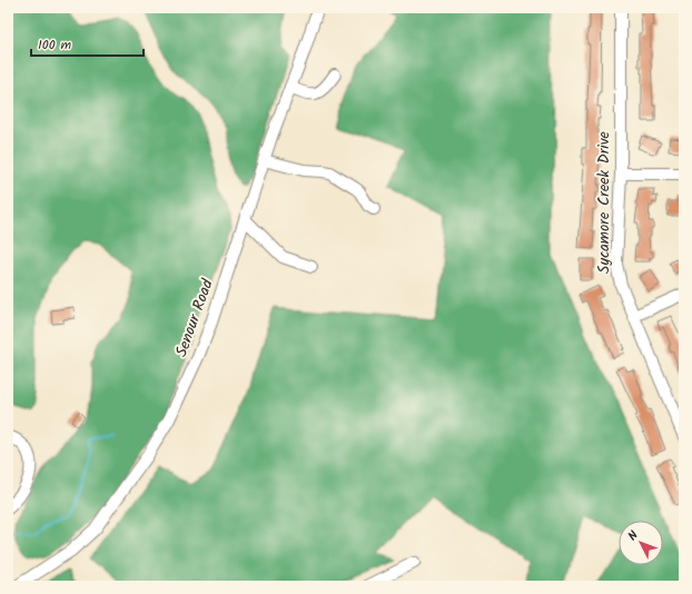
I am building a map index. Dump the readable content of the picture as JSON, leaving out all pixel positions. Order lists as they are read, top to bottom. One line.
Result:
{"streets":{"street":["Sycamore Creek Drive","Senour Road"]},"scale_bar":"100 m","north":"top left"}
